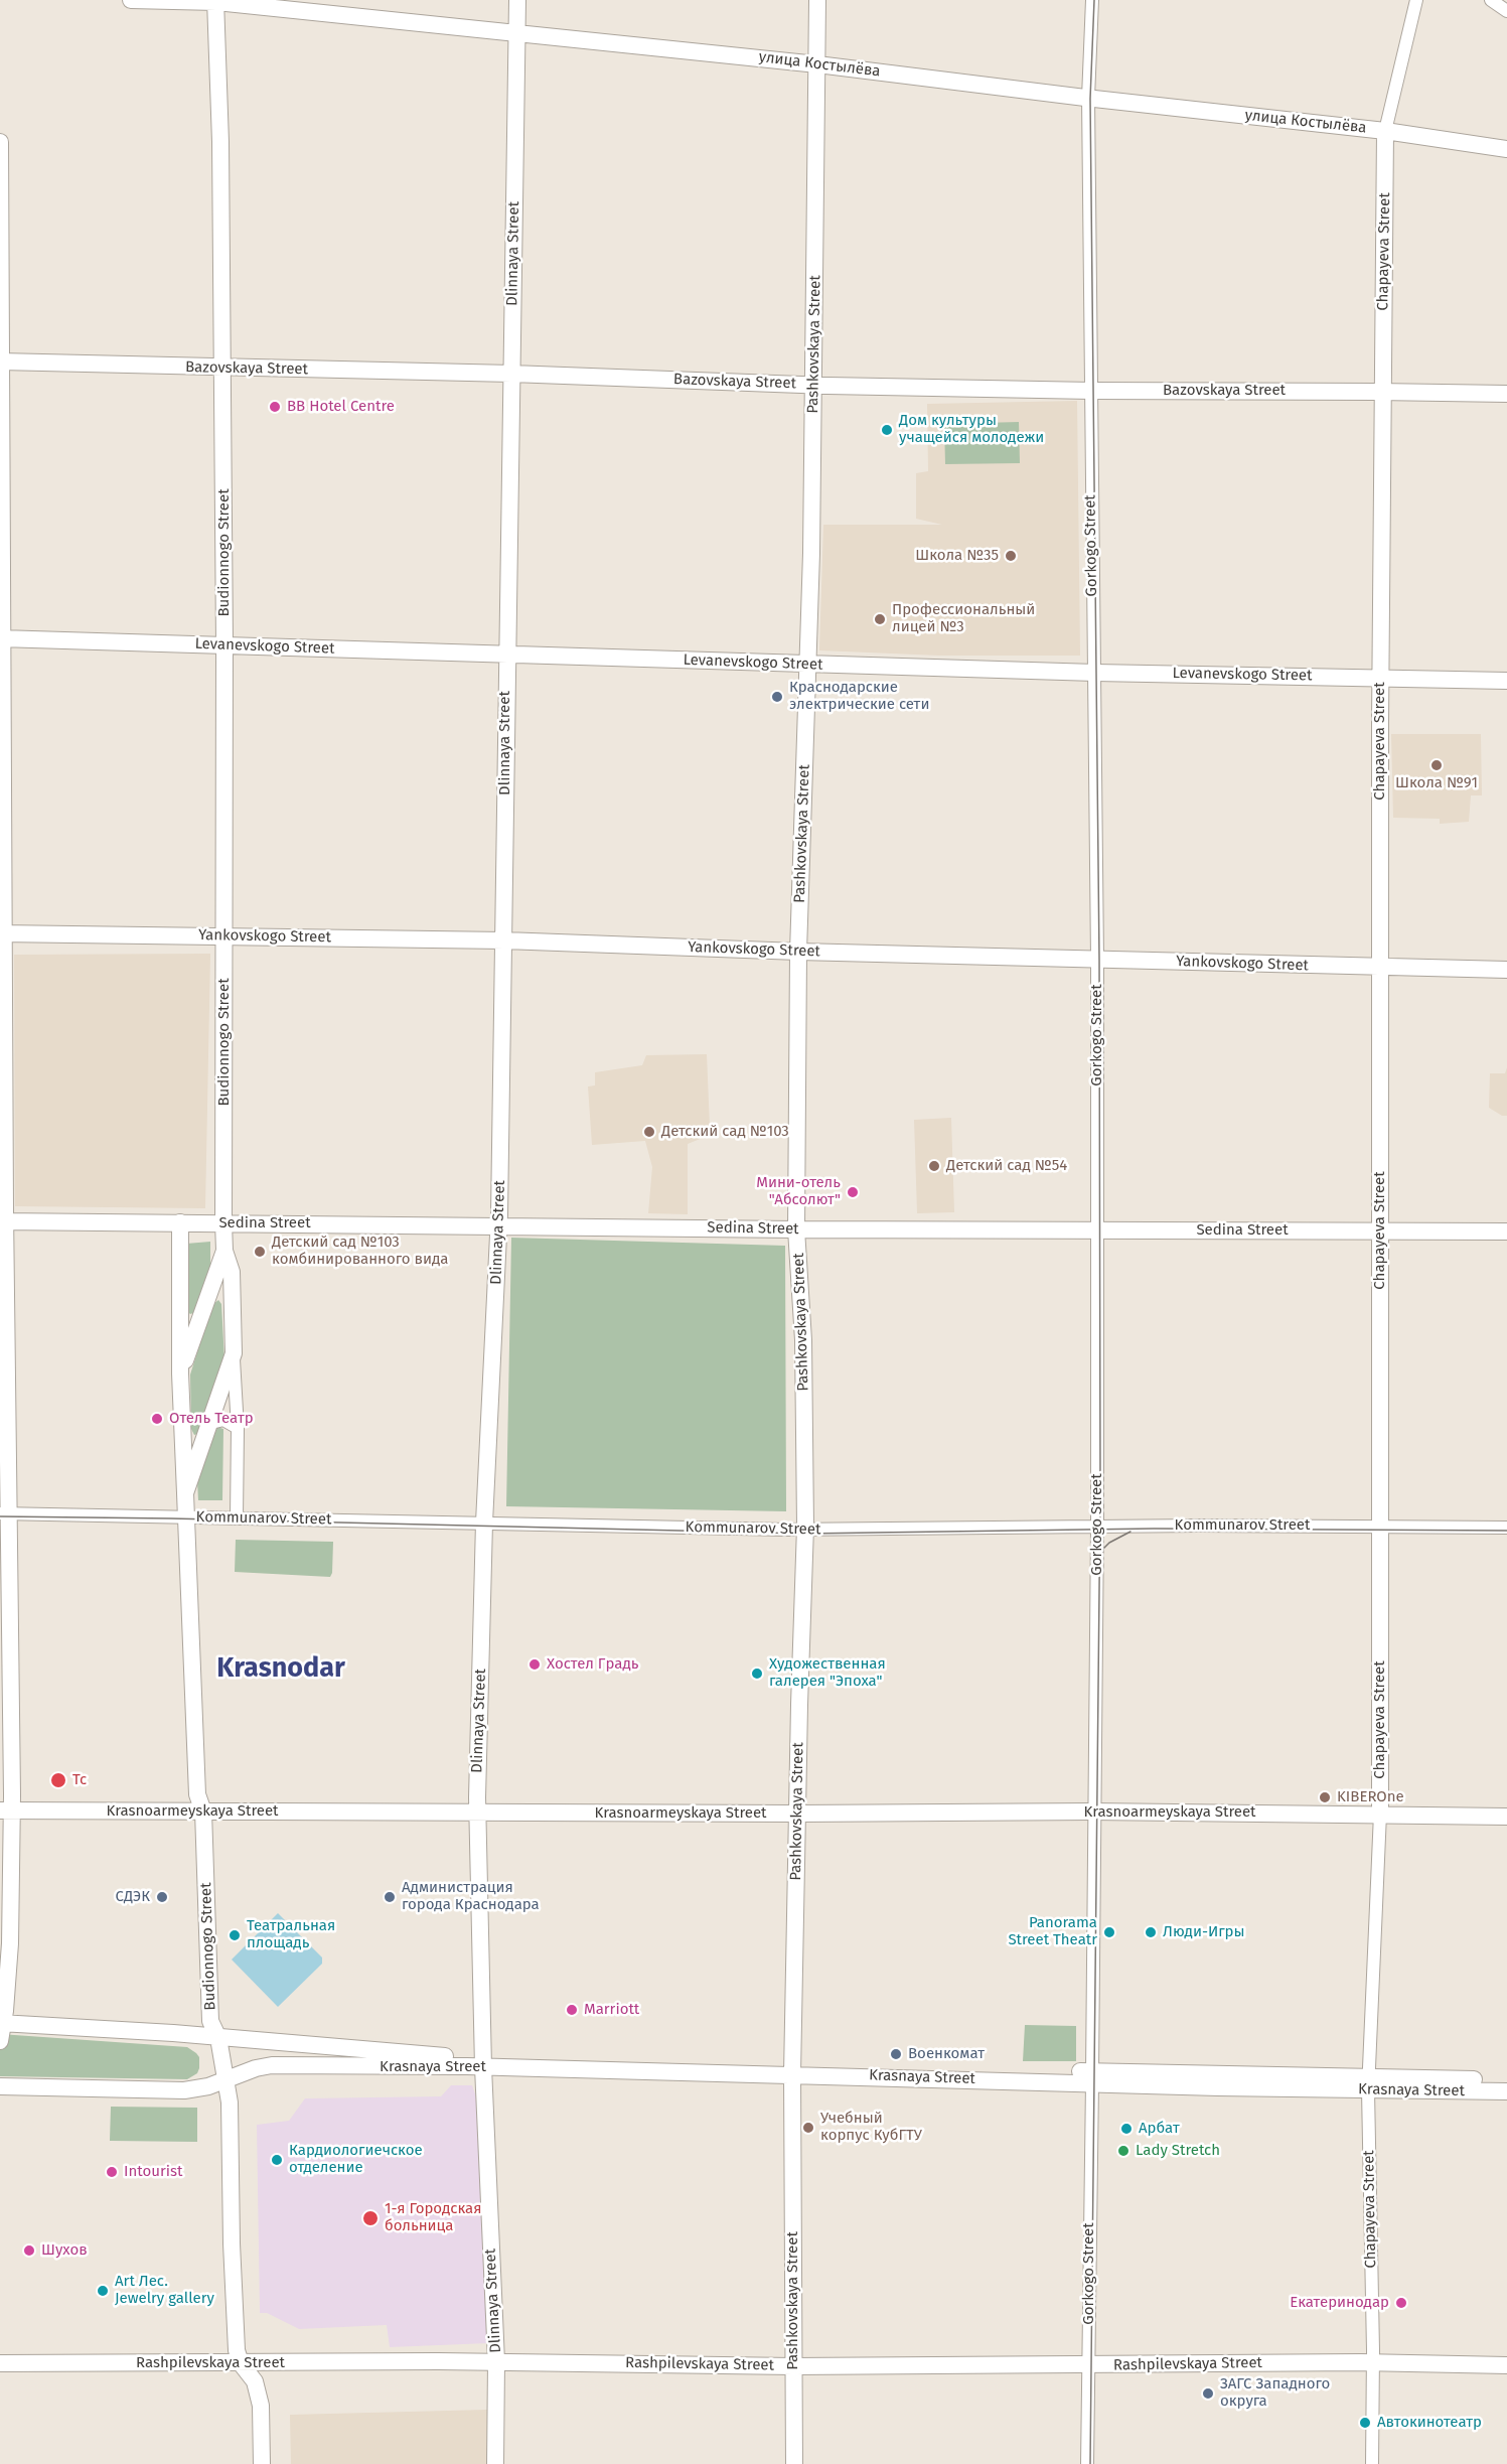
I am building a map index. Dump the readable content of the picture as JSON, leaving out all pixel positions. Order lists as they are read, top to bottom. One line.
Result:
{"streets":{"street":["улица Костылёва","Chapayeva Street","Dlinnaya Street","Pashkovskaya Street","Bazovskaya Street","Gorkogo Street","Budionnogo Street","Levanevskogo Street","Yankovskogo Street","Sedina Street","Kommunarov Street","Krasnoarmeyskaya Street","Krasnaya Street","Rashpilevskaya Street"]},"crossings":[["улица Костылёва","Chapayeva Street"],["улица Костылёва","Dlinnaya Street"],["улица Костылёва","Pashkovskaya Street"],["улица Костылёва","Gorkogo Street"],["улица Костылёва","Budionnogo Street"],["Chapayeva Street","Bazovskaya Street"],["Chapayeva Street","Levanevskogo Street"],["Chapayeva Street","Yankovskogo Street"],["Chapayeva Street","Sedina Street"],["Chapayeva Street","Kommunarov Street"],["Chapayeva Street","Krasnoarmeyskaya Street"],["Chapayeva Street","Krasnaya Street"],["Chapayeva Street","Rashpilevskaya Street"],["Dlinnaya Street","Bazovskaya Street"],["Dlinnaya Street","Levanevskogo Street"],["Dlinnaya Street","Yankovskogo Street"],["Dlinnaya Street","Sedina Street"],["Dlinnaya Street","Kommunarov Street"],["Dlinnaya Street","Krasnoarmeyskaya Street"],["Dlinnaya Street","Krasnaya Street"],["Dlinnaya Street","Rashpilevskaya Street"],["Pashkovskaya Street","Bazovskaya Street"],["Pashkovskaya Street","Levanevskogo Street"],["Pashkovskaya Street","Yankovskogo Street"],["Pashkovskaya Street","Sedina Street"],["Pashkovskaya Street","Kommunarov Street"],["Pashkovskaya Street","Krasnoarmeyskaya Street"],["Pashkovskaya Street","Krasnaya Street"],["Pashkovskaya Street","Rashpilevskaya Street"],["Bazovskaya Street","Gorkogo Street"],["Bazovskaya Street","Budionnogo Street"],["Gorkogo Street","Levanevskogo Street"],["Gorkogo Street","Yankovskogo Street"],["Gorkogo Street","Sedina Street"],["Gorkogo Street","Kommunarov Street"],["Gorkogo Street","Krasnoarmeyskaya Street"],["Gorkogo Street","Krasnaya Street"],["Gorkogo Street","Rashpilevskaya Street"],["Budionnogo Street","Levanevskogo Street"],["Budionnogo Street","Yankovskogo Street"],["Budionnogo Street","Sedina Street"],["Budionnogo Street","Kommunarov Street"],["Budionnogo Street","Krasnoarmeyskaya Street"],["Budionnogo Street","Krasnaya Street"],["Budionnogo Street","Rashpilevskaya Street"]],"districts":["Krasnodar"],"places":["BB Hotel Centre","Дом культуры учащейся молодежи","Школа №35","Профессиональный лицей №3","Краснодарские электрические сети","Школа №91","Детский сад №103","Детский сад №54","Мини-отель \"Абсолют\"","Детский сад №103 комбинированного вида","Отель Театр","Хостел Градь","Художественная галерея \"Эпоха\"","Тс","KIBEROne","СДЭК","Администрация города Краснодара","Panorama Street Theatr","Люди-Игры","Театральная площадь","Marriott","Военкомат","Учебный корпус КубГТУ","Арбат","Lady Stretch","Кардиологиечское отделение","Intourist","1-я Городская больница","Шухов","Art Лес. Jewelry gallery","Екатеринодар","ЗАГС Западного округа","Автокинотеатр"]}
